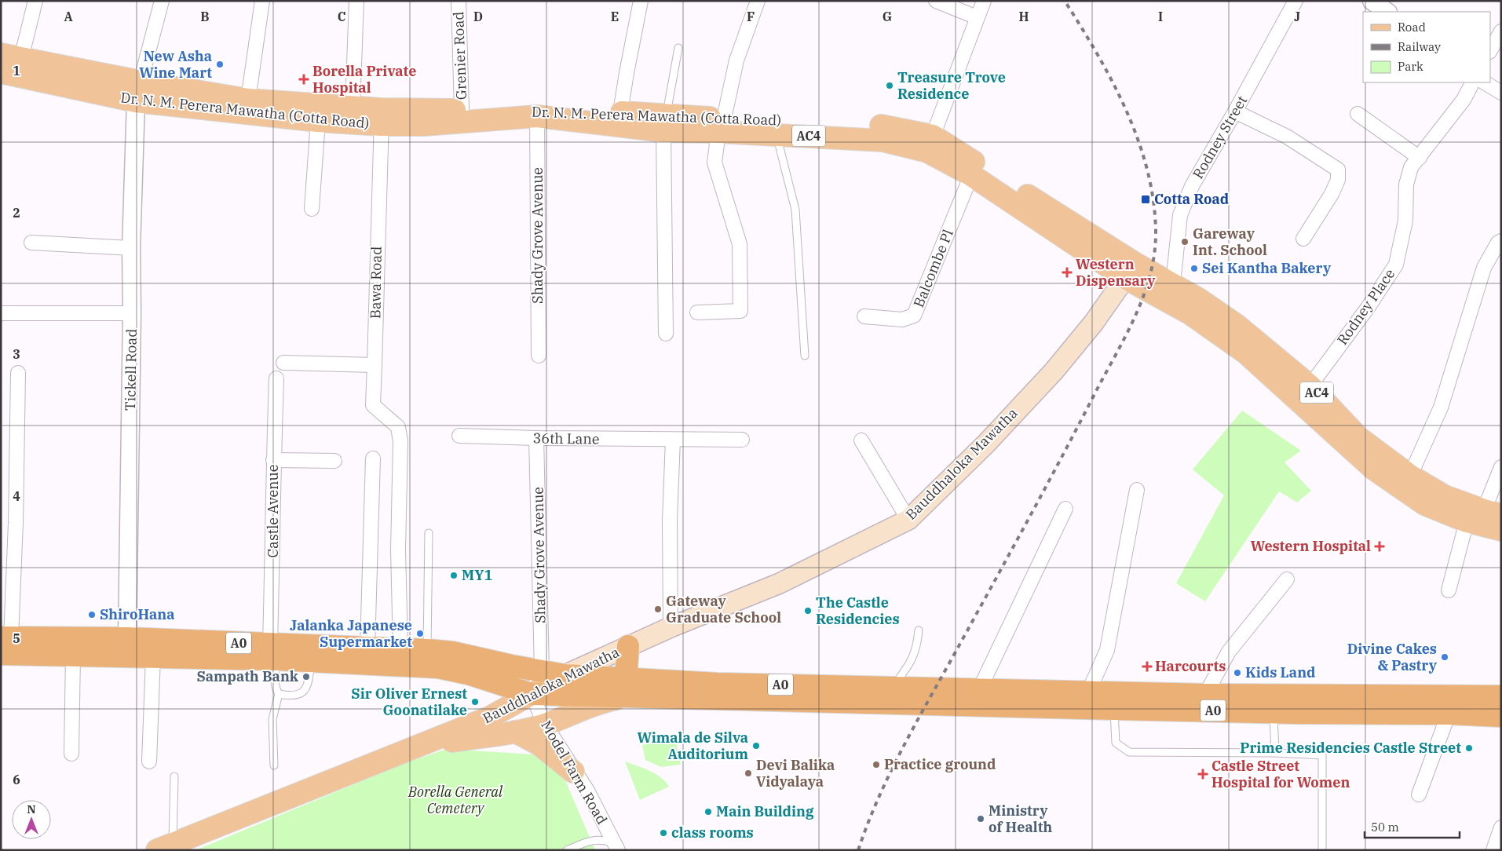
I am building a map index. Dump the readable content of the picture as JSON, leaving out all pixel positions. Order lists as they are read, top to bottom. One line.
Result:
{"streets":{"highway":["A0"],"main road":["Dr. N. M. Perera Mawatha (Cotta Road)","AC4","Bauddhaloka Mawatha"],"street":["Grenier Road","Rodney Street","Shady Grove Avenue","Balcombe Pl","Bawa Road","Rodney Place","Tickell Road","36th Lane","Castle Avenue","Model Farm Road"]},"crossings":[["Grenier Road","Dr. N. M. Perera Mawatha (Cotta Road)"],["Dr. N. M. Perera Mawatha (Cotta Road)","Rodney Street"],["Dr. N. M. Perera Mawatha (Cotta Road)","Shady Grove Avenue"],["Dr. N. M. Perera Mawatha (Cotta Road)","Balcombe Pl"],["Dr. N. M. Perera Mawatha (Cotta Road)","Bawa Road"],["Dr. N. M. Perera Mawatha (Cotta Road)","Rodney Place"],["Dr. N. M. Perera Mawatha (Cotta Road)","Tickell Road"],["Dr. N. M. Perera Mawatha (Cotta Road)","Bauddhaloka Mawatha"],["Shady Grove Avenue","36th Lane"],["Shady Grove Avenue","A0"],["Bawa Road","A0"],["Tickell Road","A0"],["Bauddhaloka Mawatha","A0"],["Bauddhaloka Mawatha","Model Farm Road"],["Castle Avenue","A0"],["A0","Model Farm Road"]],"parks":["Borella General Cemetery"],"places":{"other":["New Asha Wine Mart","Treasure Trove Residence","Gareway Int. School","Sei Kantha Bakery","MY1","Gateway Graduate School","The Castle Residencies","ShiroHana","Jalanka Japanese Supermarket","Divine Cakes & Pastry","Kids Land","Sampath Bank","Sir Oliver Ernest Goonatilake","Wimala de Silva Auditorium","Prime Residencies Castle Street","Practice ground","Devi Balika Vidyalaya","Main Building","Ministry of Health","class rooms"],"health":["Borella Private Hospital","Western Dispensary","Western Hospital","Harcourts","Castle Street Hospital for Women"],"transit":["Cotta Road"]},"legend":["Road","Railway","Park"],"scale_bar":"50 m","north":"top","grid":{"columns":["A","B","C","D","E","F","G","H","I","J"],"rows":["1","2","3","4","5","6"]}}
